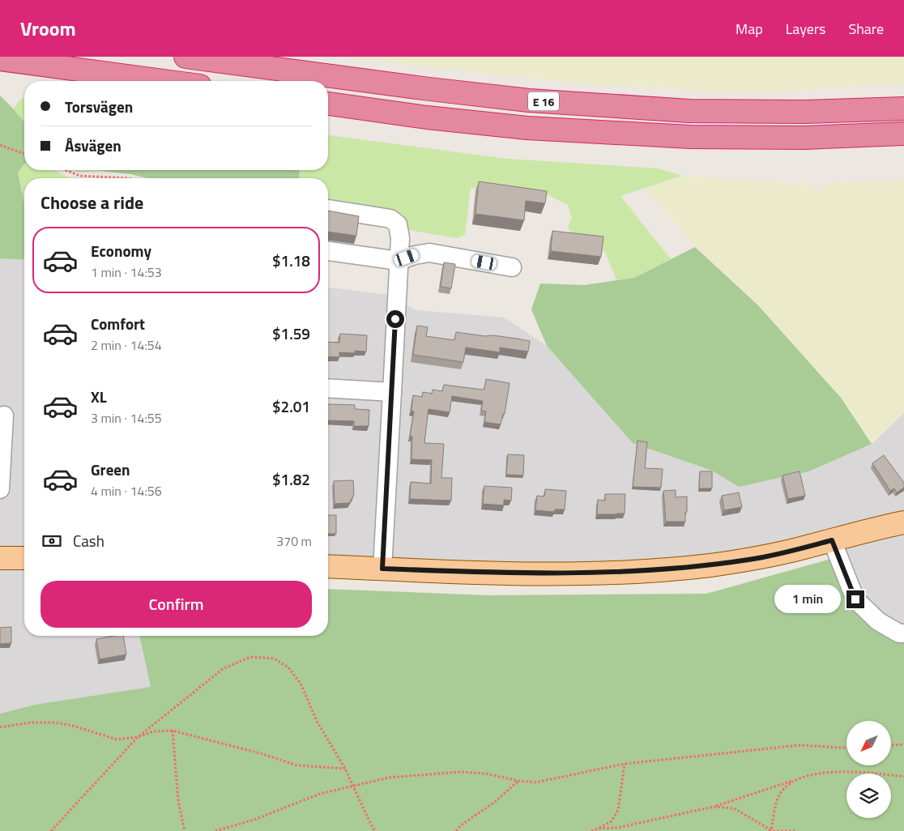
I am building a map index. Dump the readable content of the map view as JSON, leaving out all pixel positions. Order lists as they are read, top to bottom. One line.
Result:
{"streets":{"highway":["E 16"]},"north":"bottom left","page":{"header":"Vroom","nav":["Map","Layers","Share"],"banner":["Torsvägen","Åsvägen"],"heading":"Choose a ride","list":[{"name":"Economy","note":"1 min · 14:53","value":"$1.18"},{"name":"Comfort","note":"2 min · 14:54","value":"$1.59"},{"name":"XL","note":"3 min · 14:55","value":"$2.01"},{"name":"Green","note":"4 min · 14:56","value":"$1.82"}],"pay":["Cash","370 m"],"buttons":"Confirm","bubble":"1 min"}}
